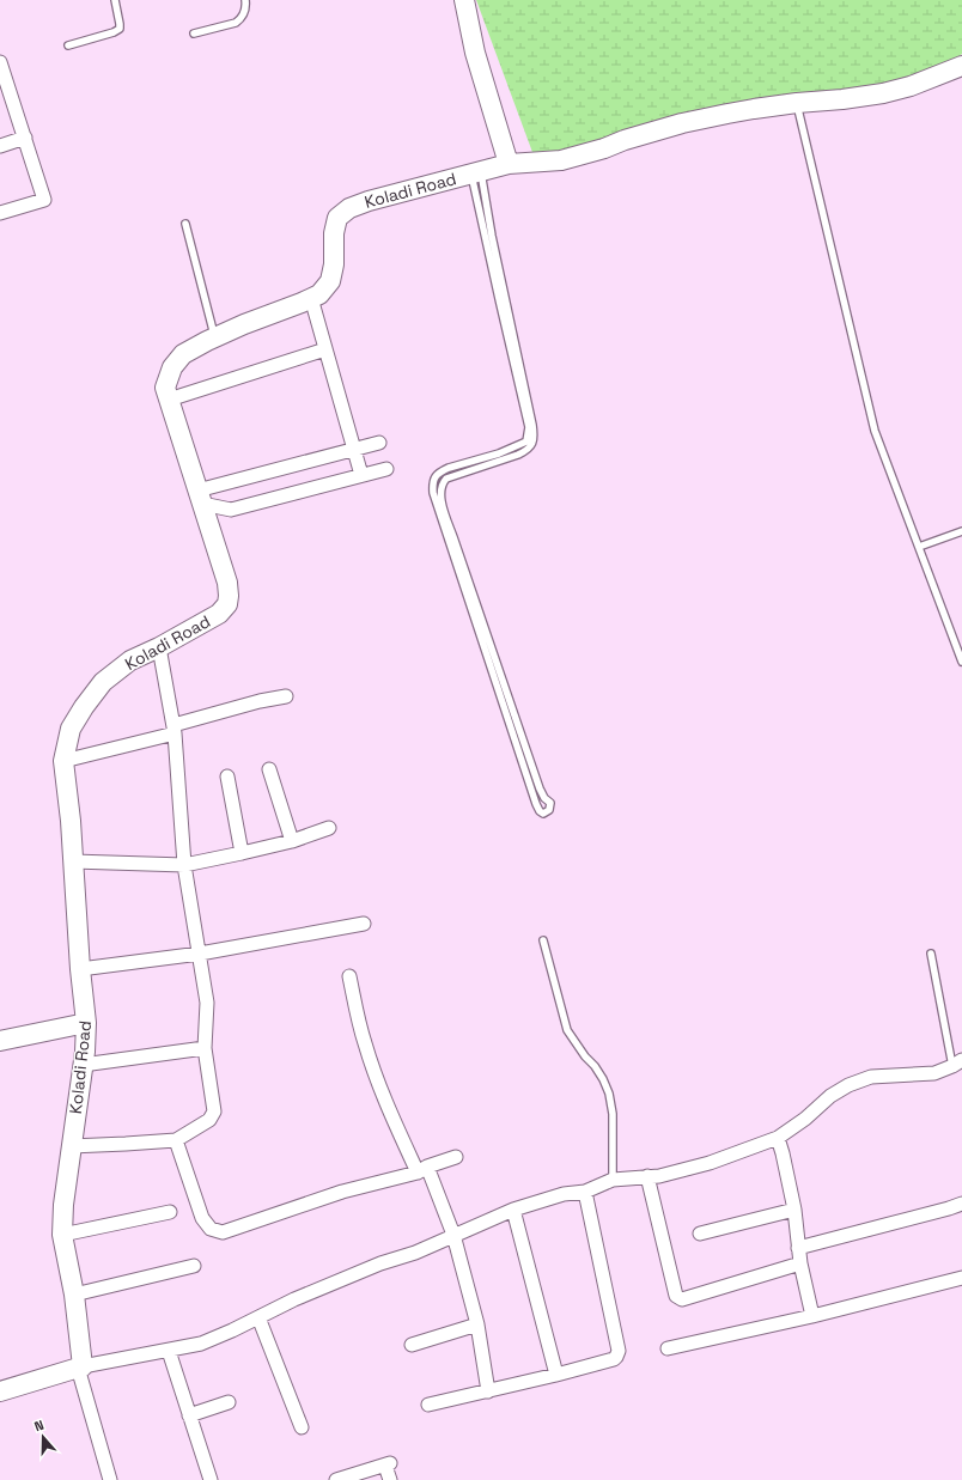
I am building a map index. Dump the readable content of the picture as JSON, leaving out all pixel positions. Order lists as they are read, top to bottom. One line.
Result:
{"streets":{"street":["Koladi Road"]},"north":"top"}
